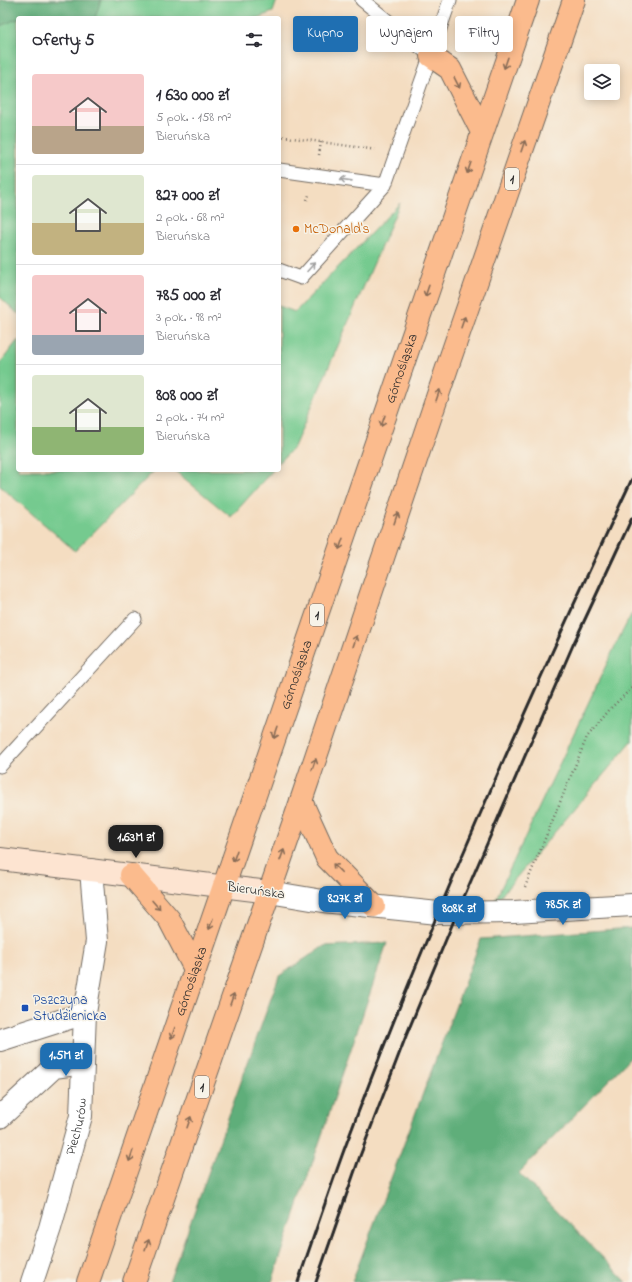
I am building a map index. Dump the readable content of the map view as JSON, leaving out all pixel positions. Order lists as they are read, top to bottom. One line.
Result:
{"streets":{"main road":["1","Górnośląska","Bieruńska"],"street":["Piechurów"]},"crossings":[["1","Bieruńska"],["Górnośląska","Bieruńska"],["Bieruńska","Piechurów"]],"places":{"other":["McDonald's"],"transit":["Pszczyna Studzienicka"]},"page":{"chip":["Kupno","Wynajem","Filtry"],"heading":"Oferty: 5","list":[{"name":"1 630 000 zł","note":"5 pok. · 158 m² · Bieruńska"},{"name":"827 000 zł","note":"2 pok. · 68 m² · Bieruńska"},{"name":"785 000 zł","note":"3 pok. · 98 m² · Bieruńska"},{"name":"808 000 zł","note":"2 pok. · 74 m² · Bieruńska"}],"price":["1.63M zł","827K zł","785K zł","808K zł","1.5M zł"]}}
